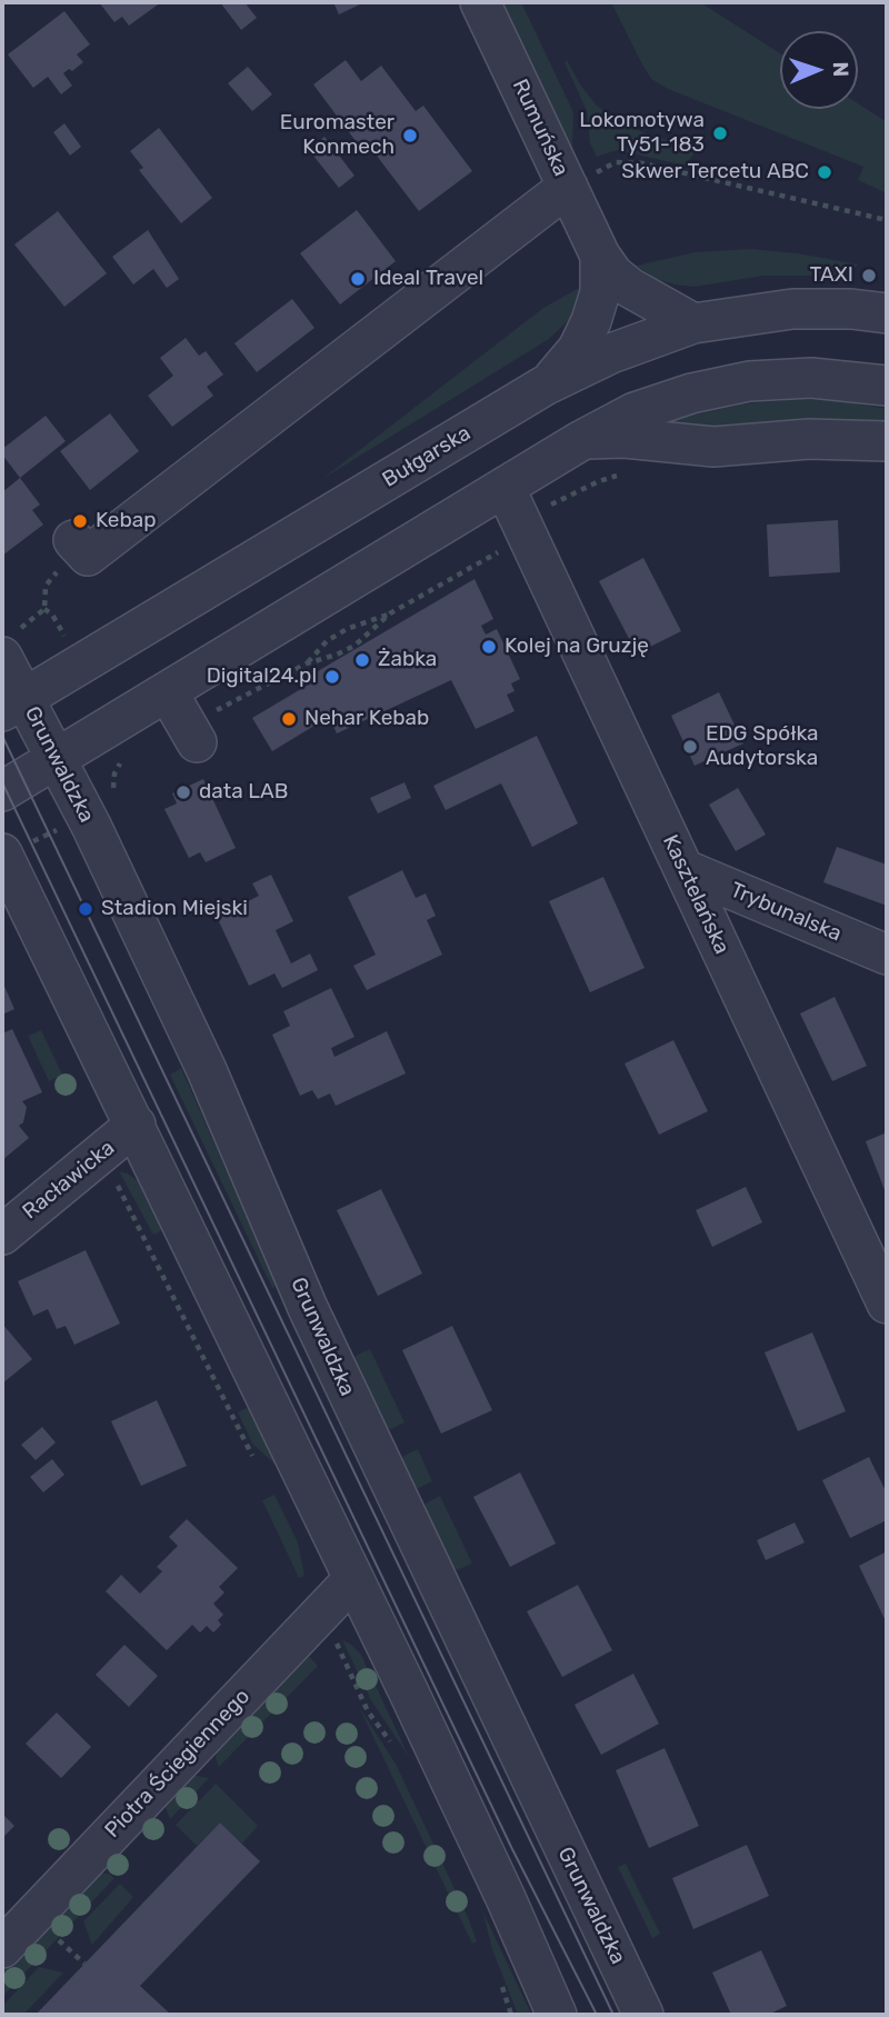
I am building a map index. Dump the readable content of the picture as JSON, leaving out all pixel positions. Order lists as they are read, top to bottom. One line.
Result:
{"streets":{"street":["Rumuńska","Bułgarska","Grunwaldzka","Kasztelańska","Trybunalska","Racławicka","Piotra Ściegiennego"]},"crossings":[["Rumuńska","Bułgarska"],["Bułgarska","Grunwaldzka"],["Kasztelańska","Trybunalska"]],"places":["Lokomotywa Ty51-183","Euromaster Konmech","Skwer Tercetu ABC","TAXI","Ideal Travel","Kebap","Kolej na Gruzję","Żabka","Digital24.pl","Nehar Kebab","EDG Spółka Audytorska","data LAB","Stadion Miejski"],"north":"right"}
